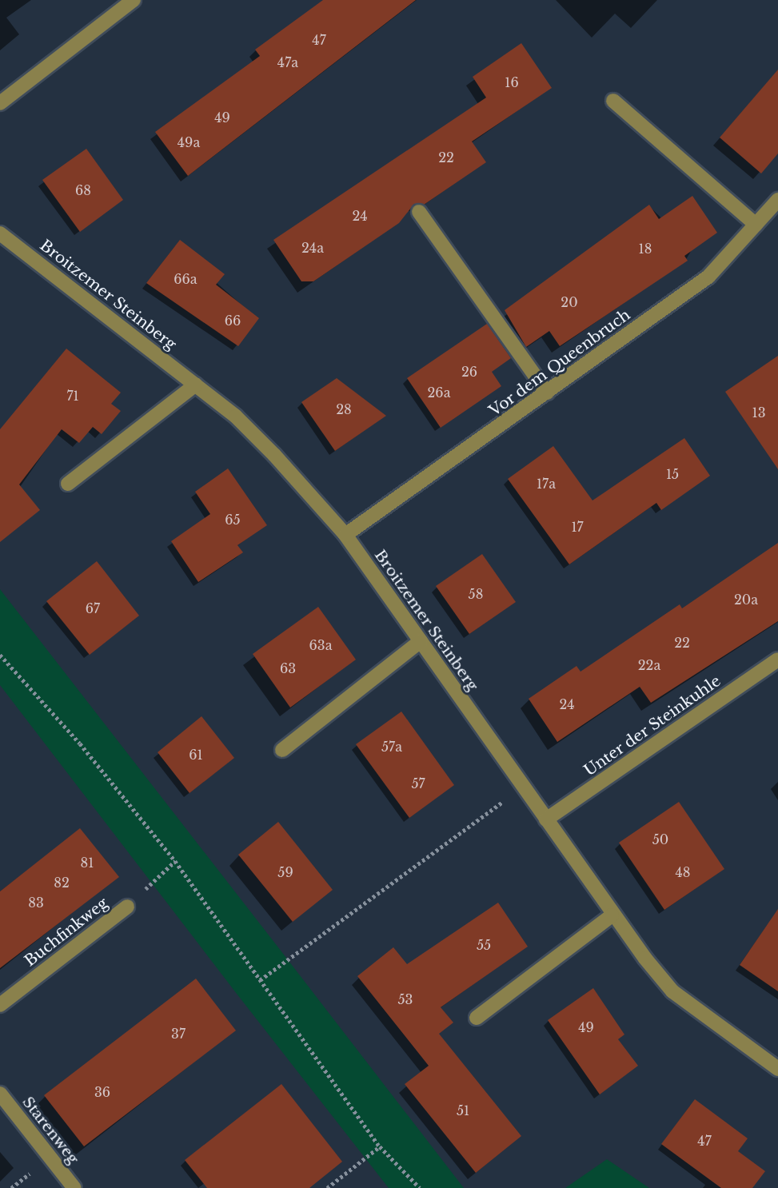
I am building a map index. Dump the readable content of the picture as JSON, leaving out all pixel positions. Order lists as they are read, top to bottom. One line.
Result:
{"streets":{"street":["Broitzemer Steinberg","Vor dem Queenbruch","Unter der Steinkuhle","Buchfinkweg","Starenweg"]},"crossings":[["Broitzemer Steinberg","Vor dem Queenbruch"],["Broitzemer Steinberg","Unter der Steinkuhle"]],"house_numbers":["47","47a","16","49","49a","22","68","24","24a","18","66a","20","66","26","26a","71","28","13","15","17a","65","17","58","20a","67","22","63a","22a","63","24","57a","61","57","50","81","59","48","82","83","55","53","49","37","36","51","47"]}
